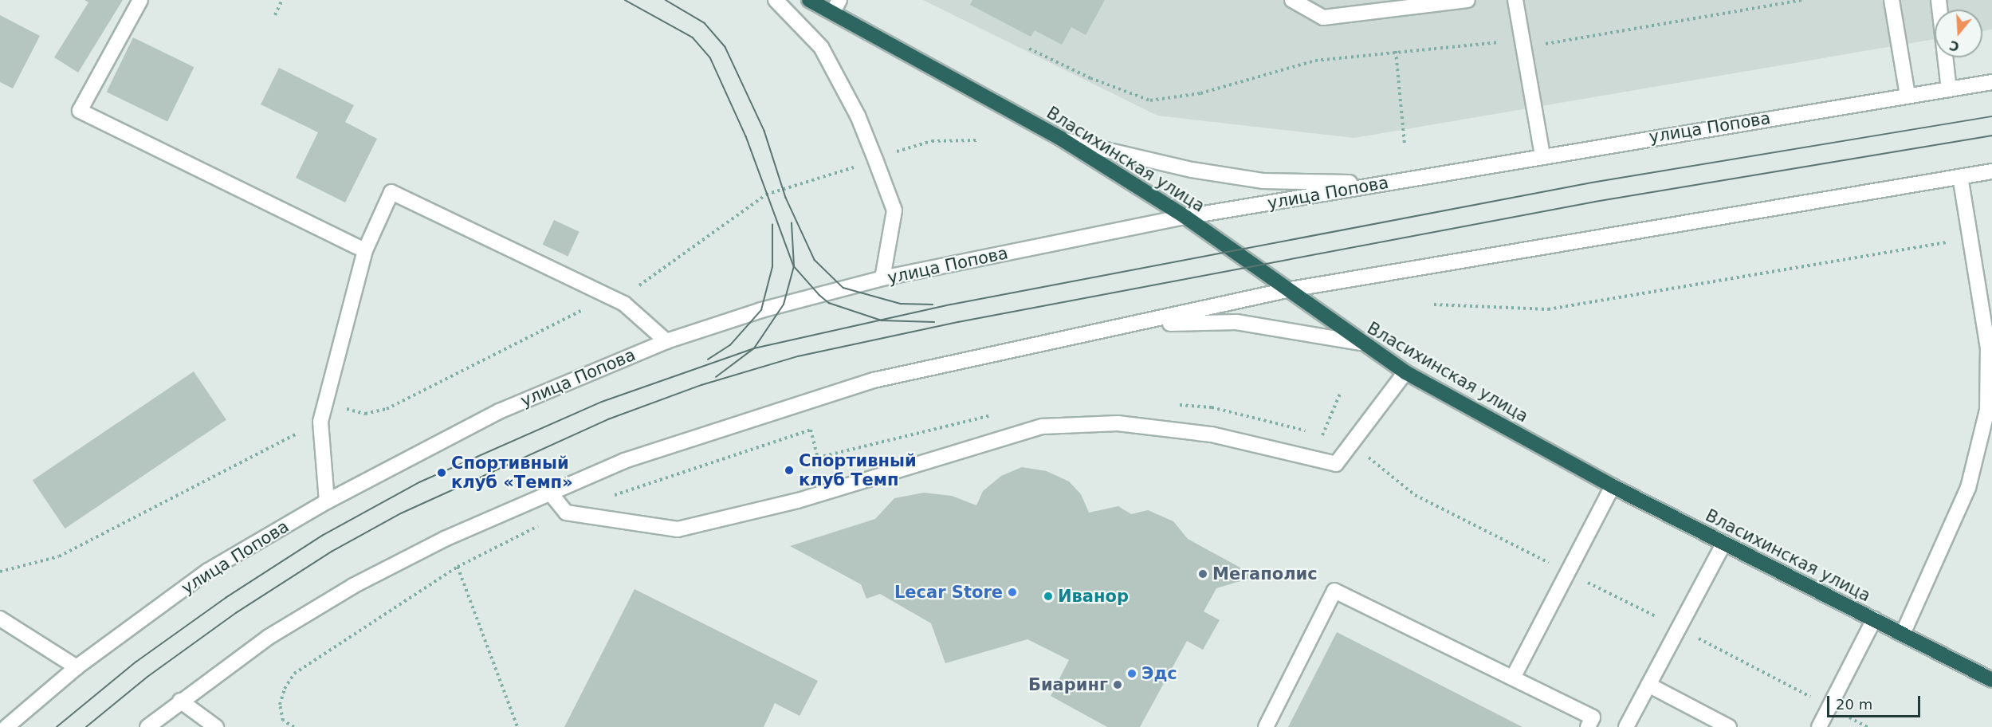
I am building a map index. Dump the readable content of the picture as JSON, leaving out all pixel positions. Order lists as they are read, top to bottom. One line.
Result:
{"streets":{"highway":["Власихинская улица"],"main road":["улица Попова"]},"crossings":[["улица Попова","Власихинская улица"]],"places":["Спортивный клуб Темп","Спортивный клуб «Темп»","Мегаполис","Lecar Store","Иванор","Эдс","Биаринг"],"scale_bar":"20 m","north":"bottom"}
